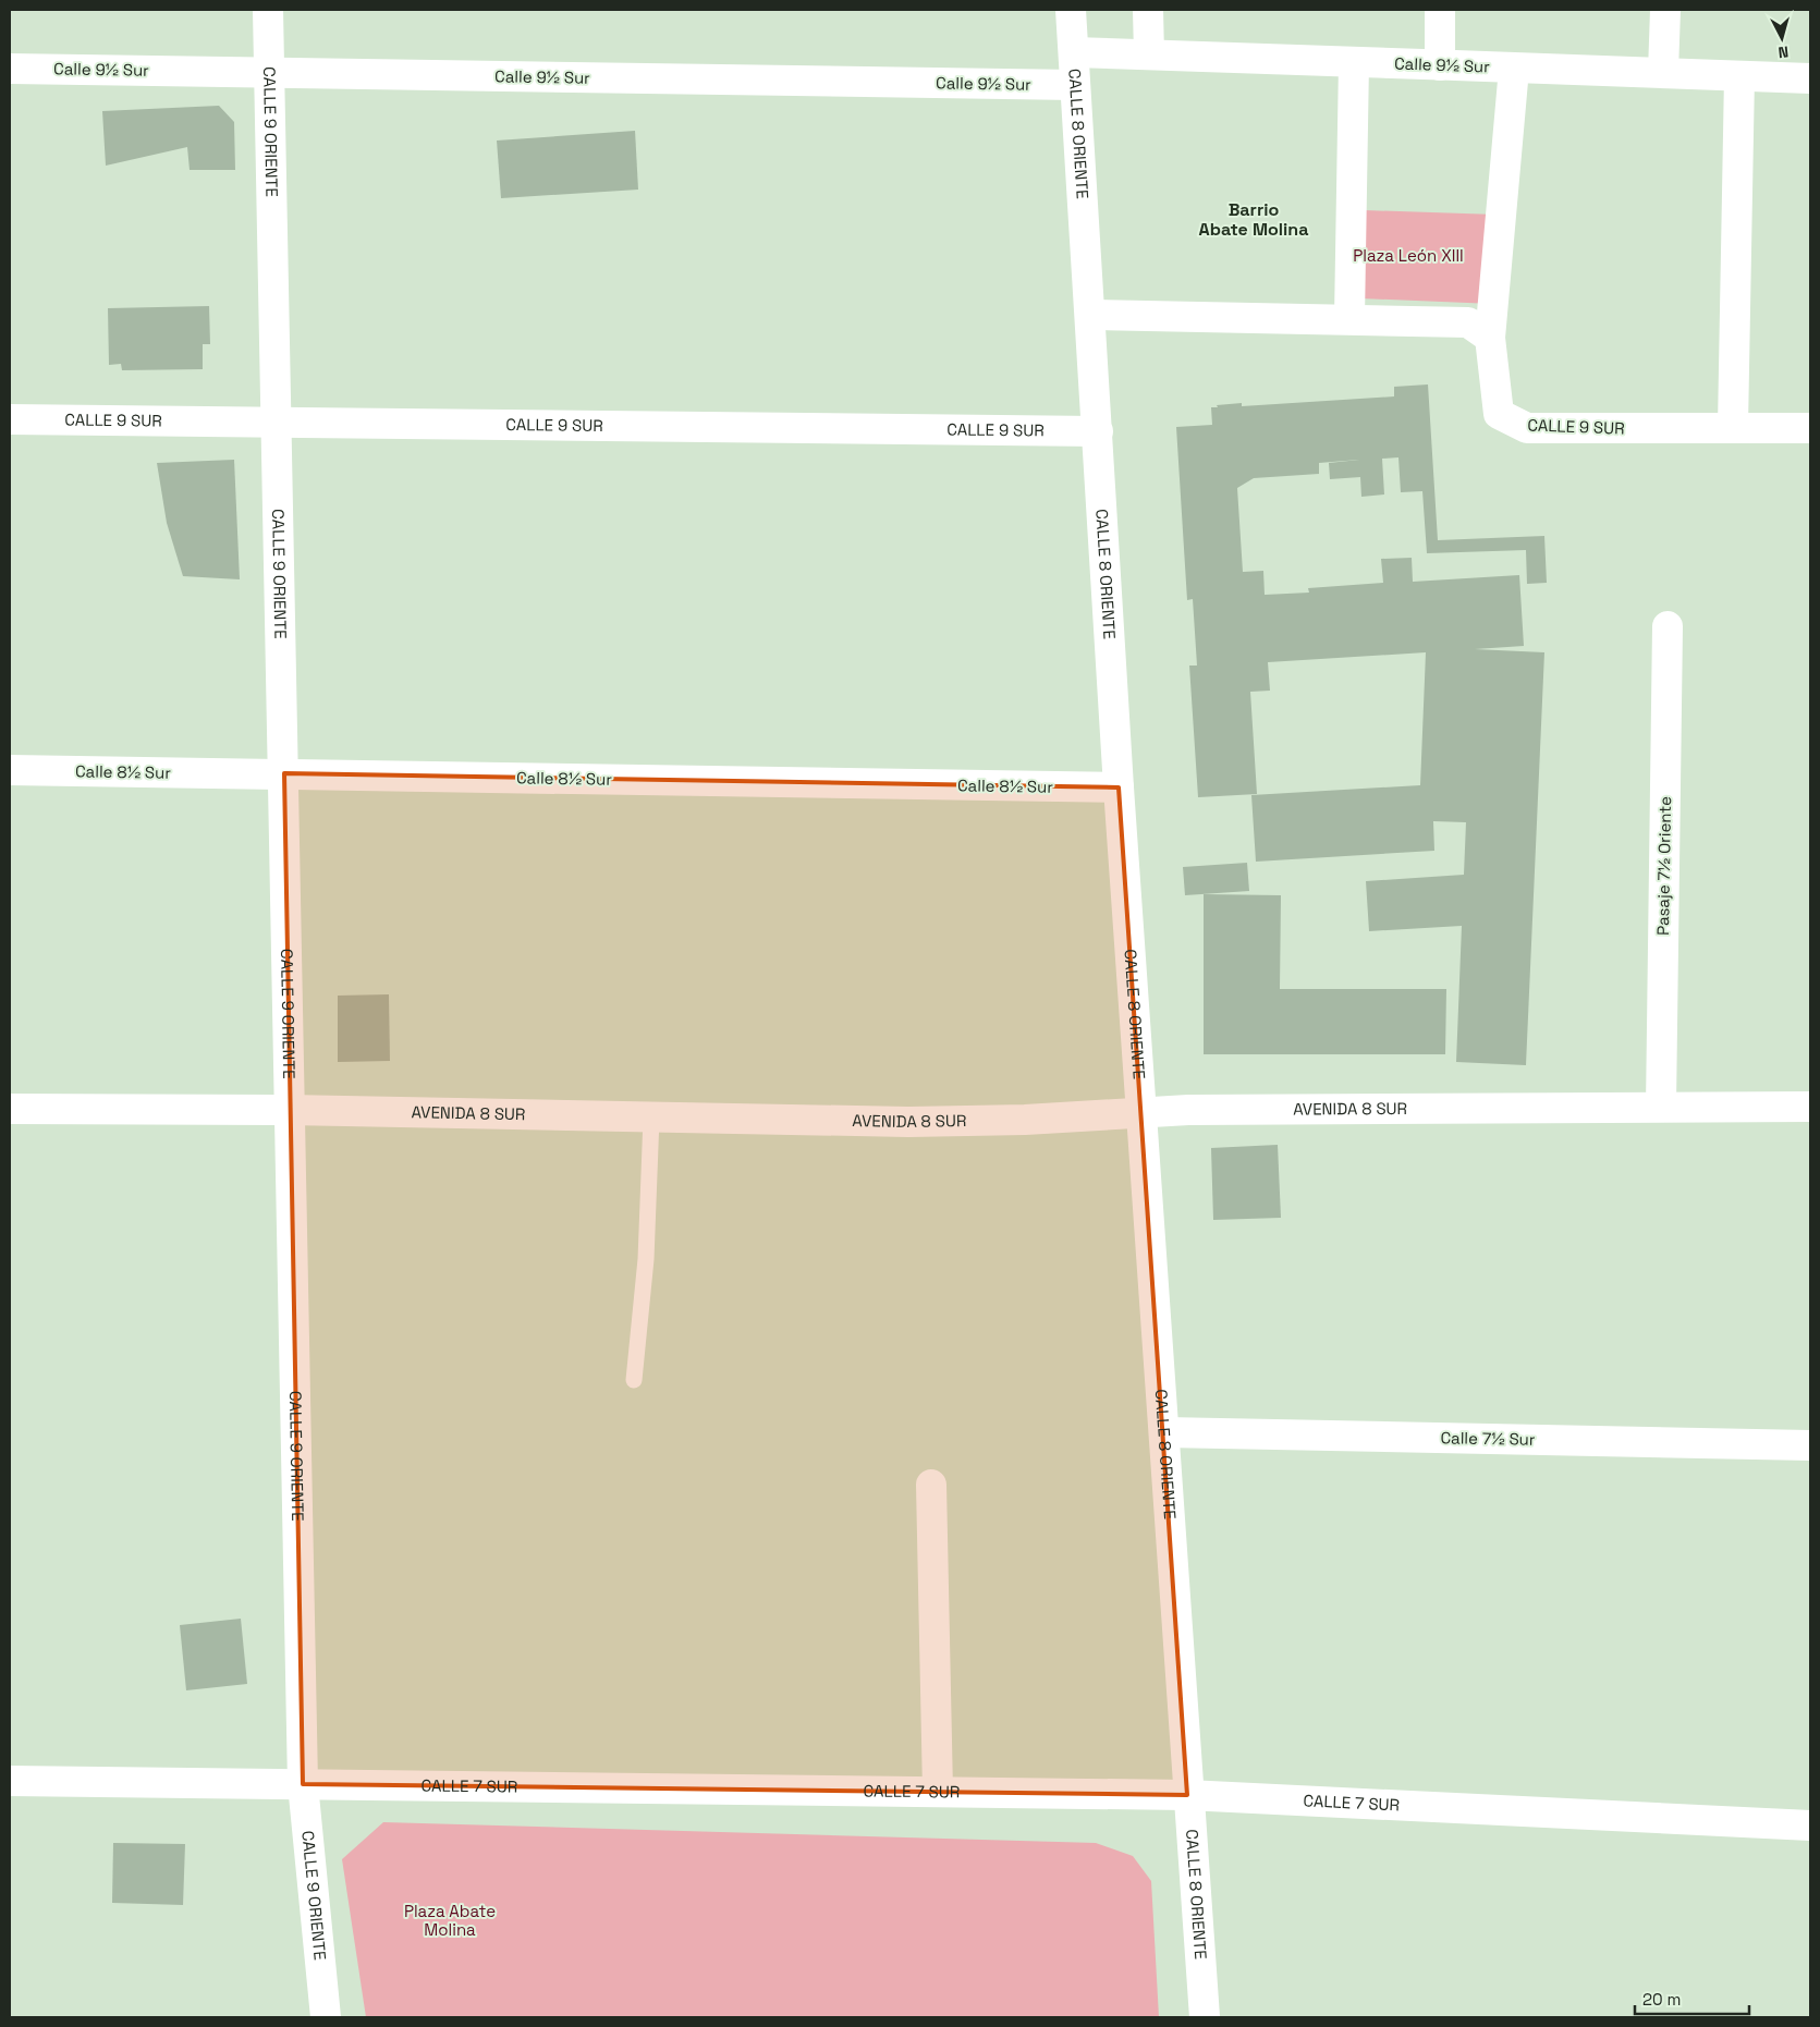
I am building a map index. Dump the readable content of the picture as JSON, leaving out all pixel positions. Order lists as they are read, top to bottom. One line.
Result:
{"streets":{"street":["Calle 9½ Sur","CALLE 9 ORIENTE","CALLE 8 ORIENTE","CALLE 9 SUR","Calle 8½ Sur","Pasaje 7½ Oriente","AVENIDA 8 SUR","Calle 7½ Sur","CALLE 7 SUR"]},"crossings":[["Calle 9½ Sur","CALLE 9 ORIENTE"],["Calle 9½ Sur","CALLE 8 ORIENTE"],["CALLE 9 ORIENTE","CALLE 9 SUR"],["CALLE 9 ORIENTE","Calle 8½ Sur"],["CALLE 9 ORIENTE","AVENIDA 8 SUR"],["CALLE 9 ORIENTE","CALLE 7 SUR"],["CALLE 8 ORIENTE","CALLE 9 SUR"],["CALLE 8 ORIENTE","Calle 8½ Sur"],["CALLE 8 ORIENTE","AVENIDA 8 SUR"],["CALLE 8 ORIENTE","Calle 7½ Sur"],["CALLE 8 ORIENTE","CALLE 7 SUR"],["Pasaje 7½ Oriente","AVENIDA 8 SUR"]],"districts":["Barrio Abate Molina"],"parks":["Plaza León XIII","Plaza Abate Molina"],"scale_bar":"20 m","north":"bottom"}
